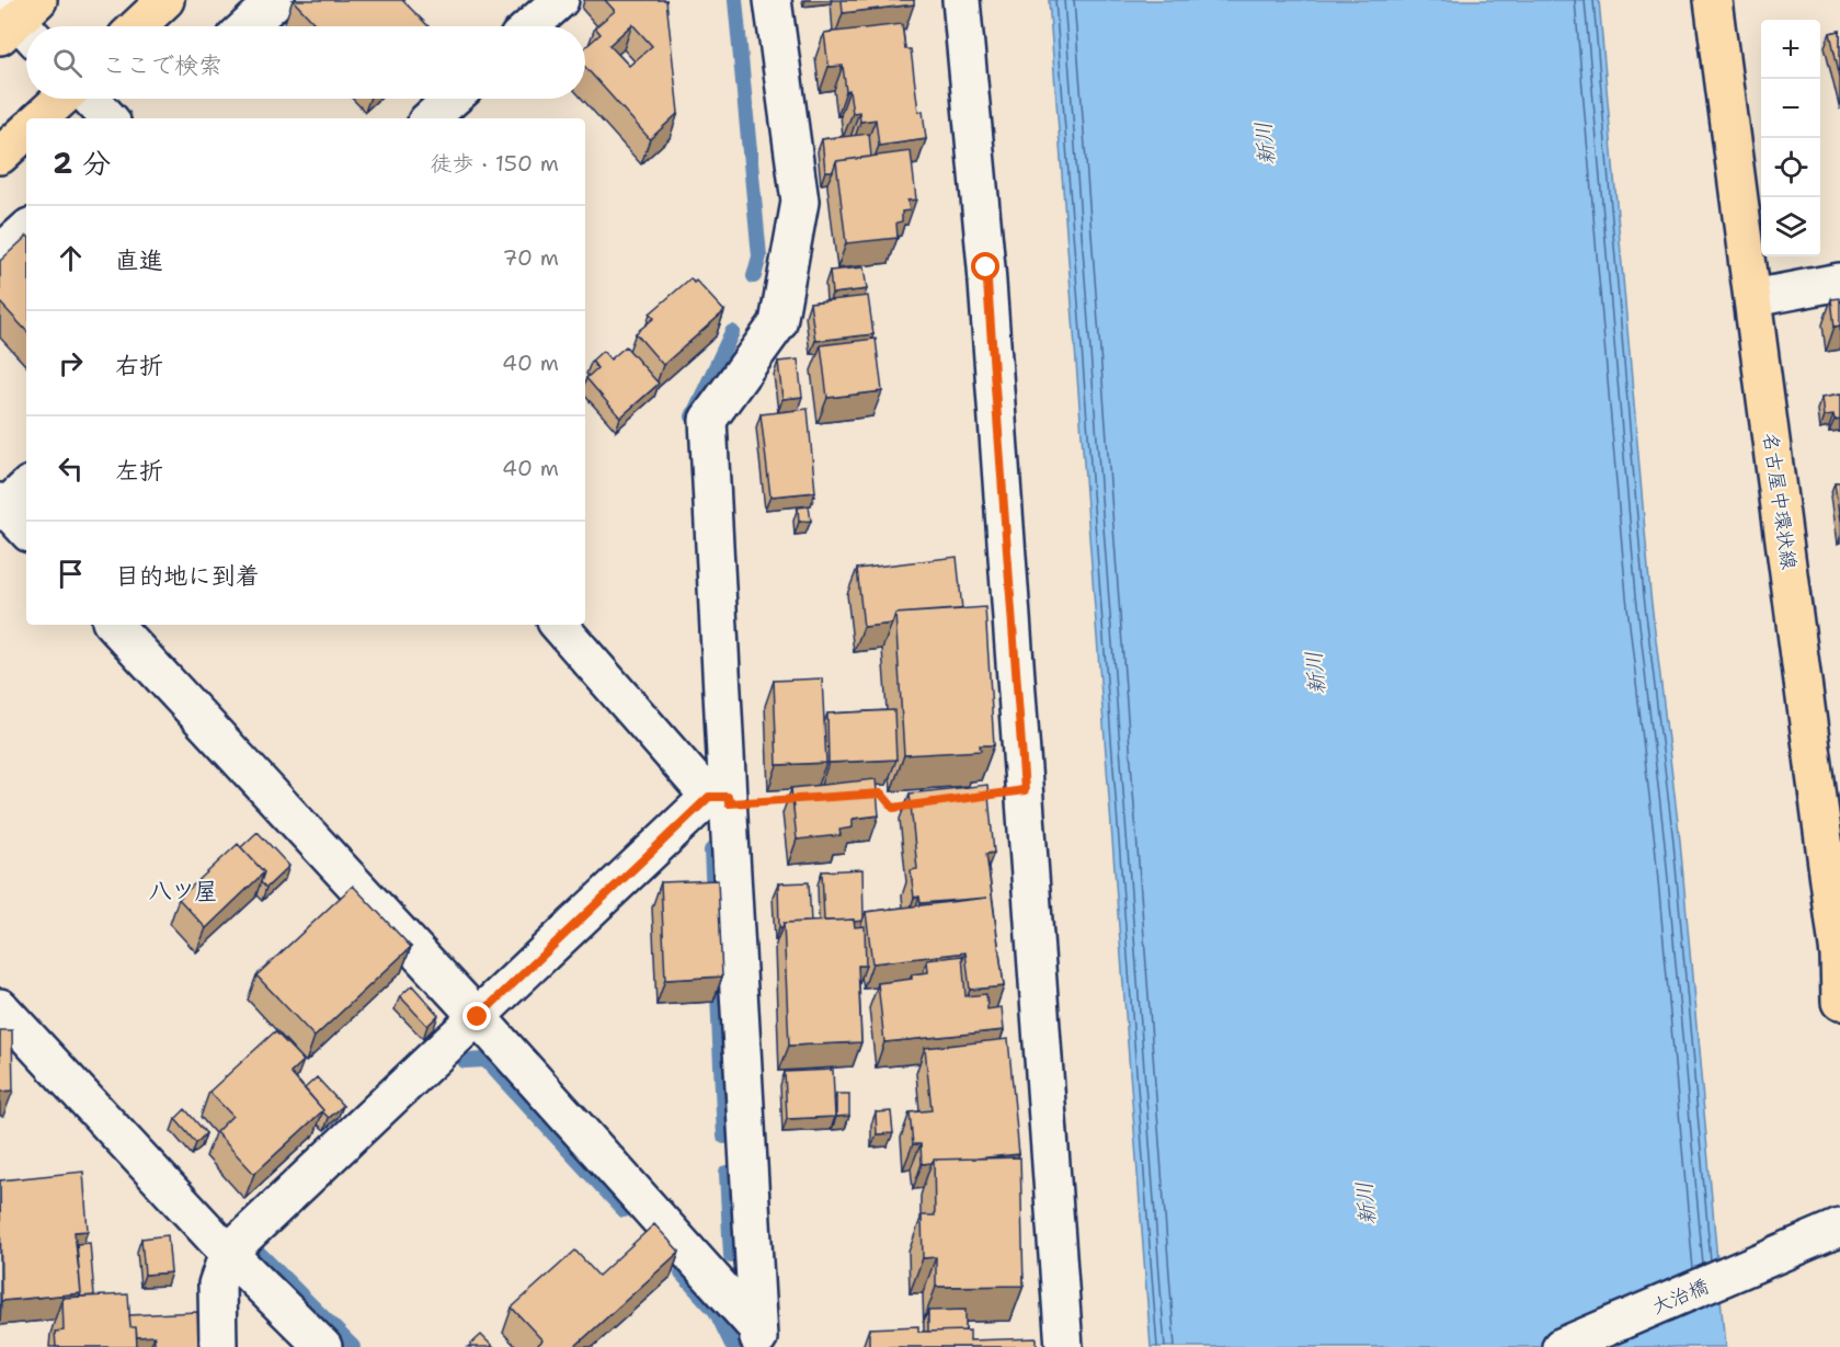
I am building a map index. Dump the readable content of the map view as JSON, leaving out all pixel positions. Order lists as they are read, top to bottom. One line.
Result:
{"streets":{"main road":["名古屋中環状線"],"street":["大治橋"]},"districts":["八ツ屋"],"water":["新川"],"page":{"map_buttons":["+","−"],"search":"ここで検索","heading":["2 分","徒歩 · 150 m"],"list":[["直進","70 m"],["右折","40 m"],["左折","40 m"],"目的地に到着"]}}
